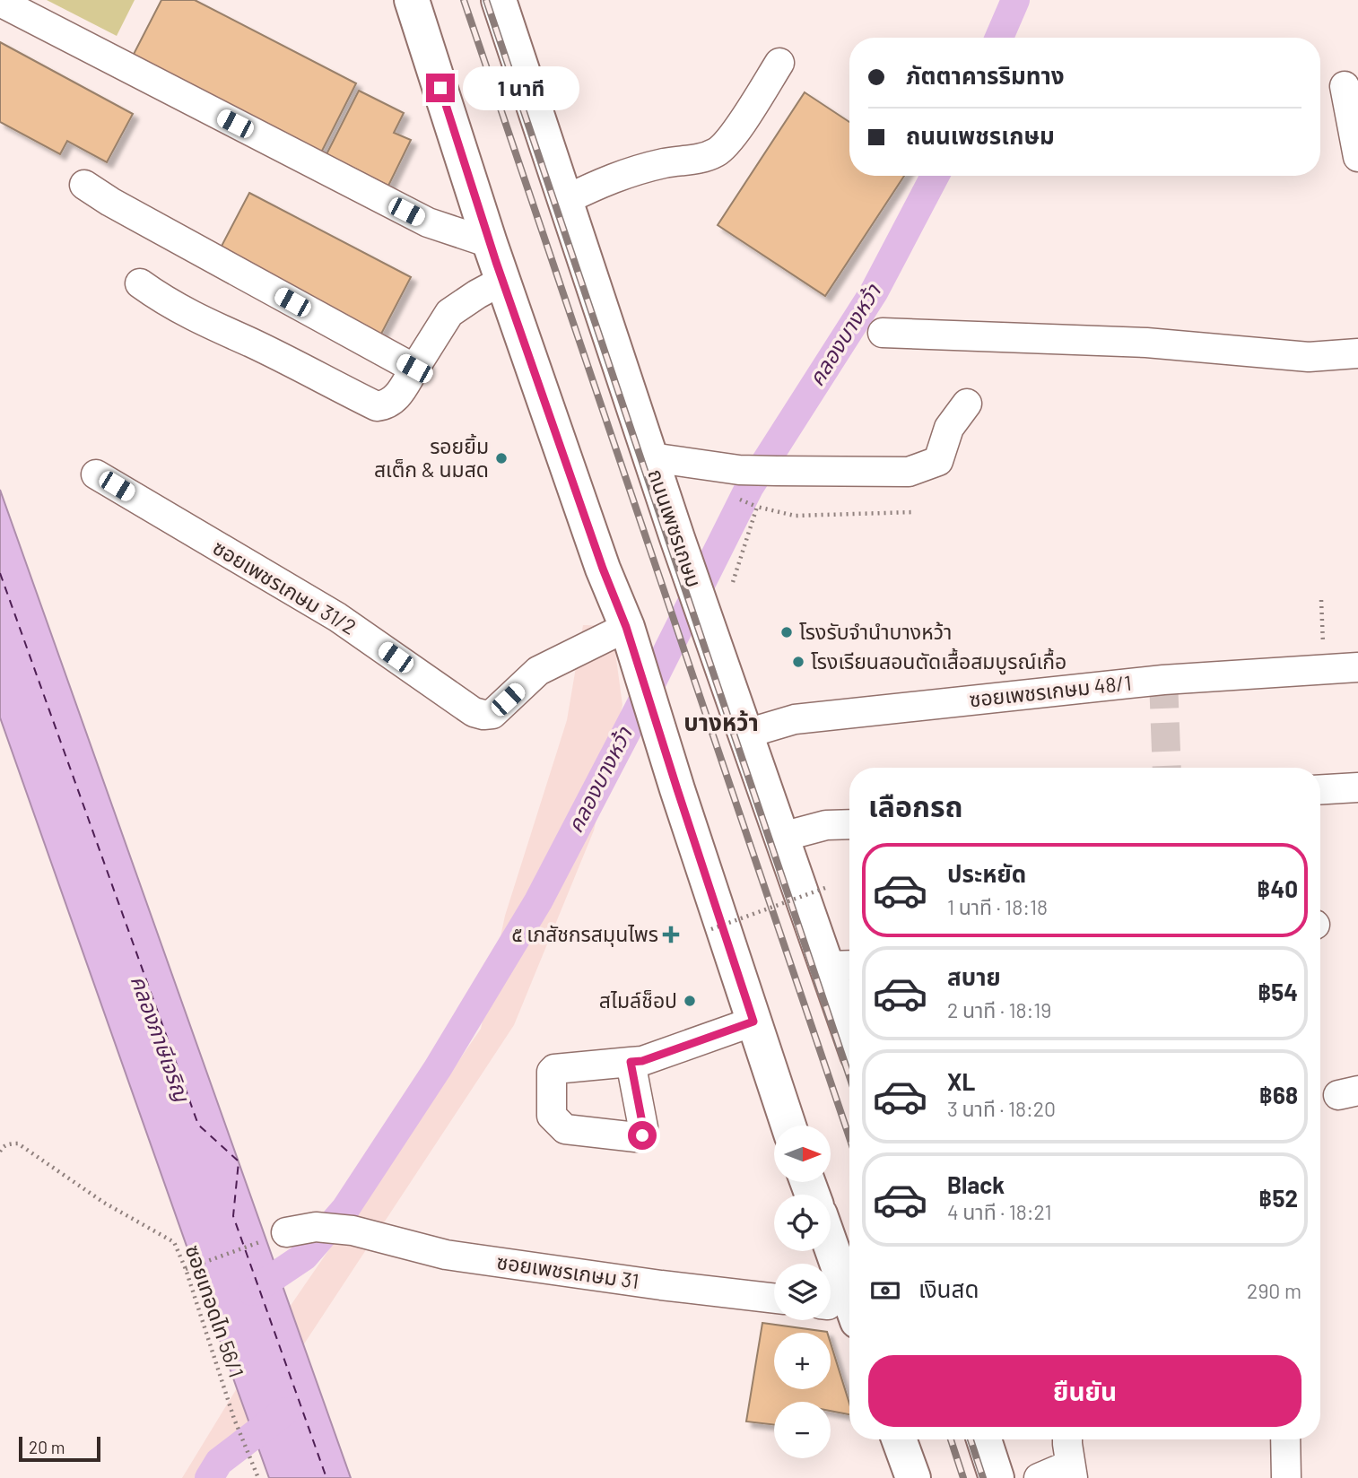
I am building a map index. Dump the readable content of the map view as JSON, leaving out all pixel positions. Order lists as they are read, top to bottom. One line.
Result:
{"streets":{"main road":["ถนนเพชรเกษม"],"street":["ซอยเพชรเกษม 31/2","ซอยเพชรเกษม 48/1","ซอยเพชรเกษม 31"],"path":["ซอยเทอดไท 56/1"]},"crossings":[["ถนนเพชรเกษม","ซอยเพชรเกษม 48/1"]],"districts":["บางหว้า"],"water":["คลองบางหว้า","คลองภาษีเจริญ"],"places":{"other":["รอยยิ้ม สเต็ก & นมสด","โรงรับจำนำบางหว้า","โรงเรียนสอนตัดเสื้อสมบูรณ์เกื้อ","สไมล์ช็อป"],"health":["๕ เภสัชกรสมุนไพร"]},"scale_bar":"20 m","north":"right","page":{"banner":["ภัตตาคารริมทาง","ถนนเพชรเกษม"],"bubble":"1 นาที","heading":"เลือกรถ","list":[{"name":"ประหยัด","note":"1 นาที · 18:18","value":"฿40"},{"name":"สบาย","note":"2 นาที · 18:19","value":"฿54"},{"name":"XL","note":"3 นาที · 18:20","value":"฿68"},{"name":"Black","note":"4 นาที · 18:21","value":"฿52"}],"map_buttons":["+","−"],"pay":["เงินสด","290 m"],"buttons":"ยืนยัน","scale":"20 m"}}
